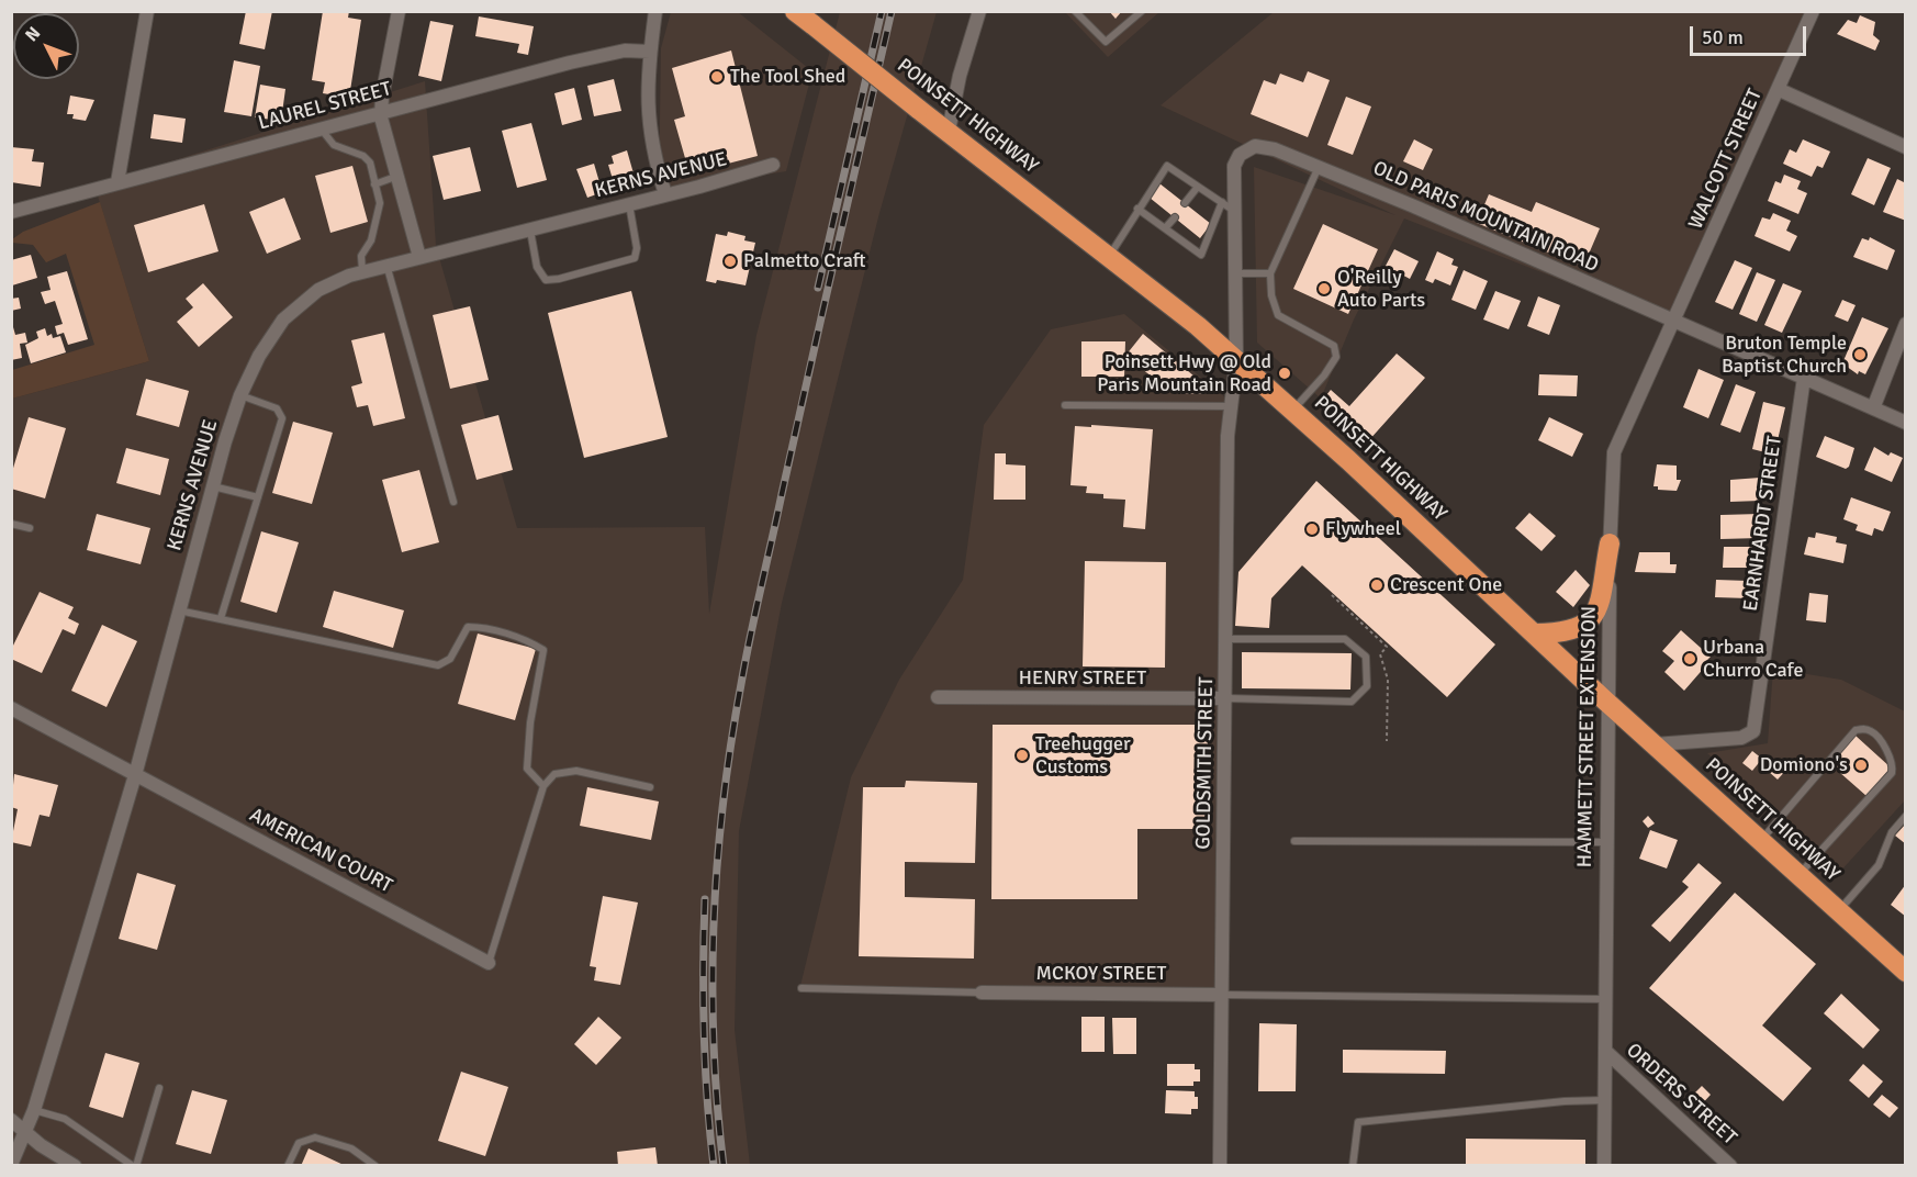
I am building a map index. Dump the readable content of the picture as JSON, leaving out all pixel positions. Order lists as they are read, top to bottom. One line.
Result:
{"streets":{"highway":["POINSETT HIGHWAY"],"street":["LAUREL STREET","WALCOTT STREET","KERNS AVENUE","OLD PARIS MOUNTAIN ROAD","EARNHARDT STREET","HENRY STREET","HAMMETT STREET EXTENSION","GOLDSMITH STREET","AMERICAN COURT","MCKOY STREET","ORDERS STREET"]},"crossings":[["POINSETT HIGHWAY","OLD PARIS MOUNTAIN ROAD"],["POINSETT HIGHWAY","EARNHARDT STREET"],["POINSETT HIGHWAY","HAMMETT STREET EXTENSION"],["POINSETT HIGHWAY","GOLDSMITH STREET"],["WALCOTT STREET","OLD PARIS MOUNTAIN ROAD"],["WALCOTT STREET","HAMMETT STREET EXTENSION"],["KERNS AVENUE","AMERICAN COURT"],["OLD PARIS MOUNTAIN ROAD","EARNHARDT STREET"],["OLD PARIS MOUNTAIN ROAD","HAMMETT STREET EXTENSION"],["OLD PARIS MOUNTAIN ROAD","GOLDSMITH STREET"],["HENRY STREET","GOLDSMITH STREET"],["HAMMETT STREET EXTENSION","ORDERS STREET"],["GOLDSMITH STREET","MCKOY STREET"]],"places":["The Tool Shed","Palmetto Craft","O'Reilly Auto Parts","Bruton Temple Baptist Church","Poinsett Hwy @ Old Paris Mountain Road","Flywheel","Crescent One","Urbana Churro Cafe","Treehugger Customs","Domiono's"],"scale_bar":"50 m","north":"top left"}
